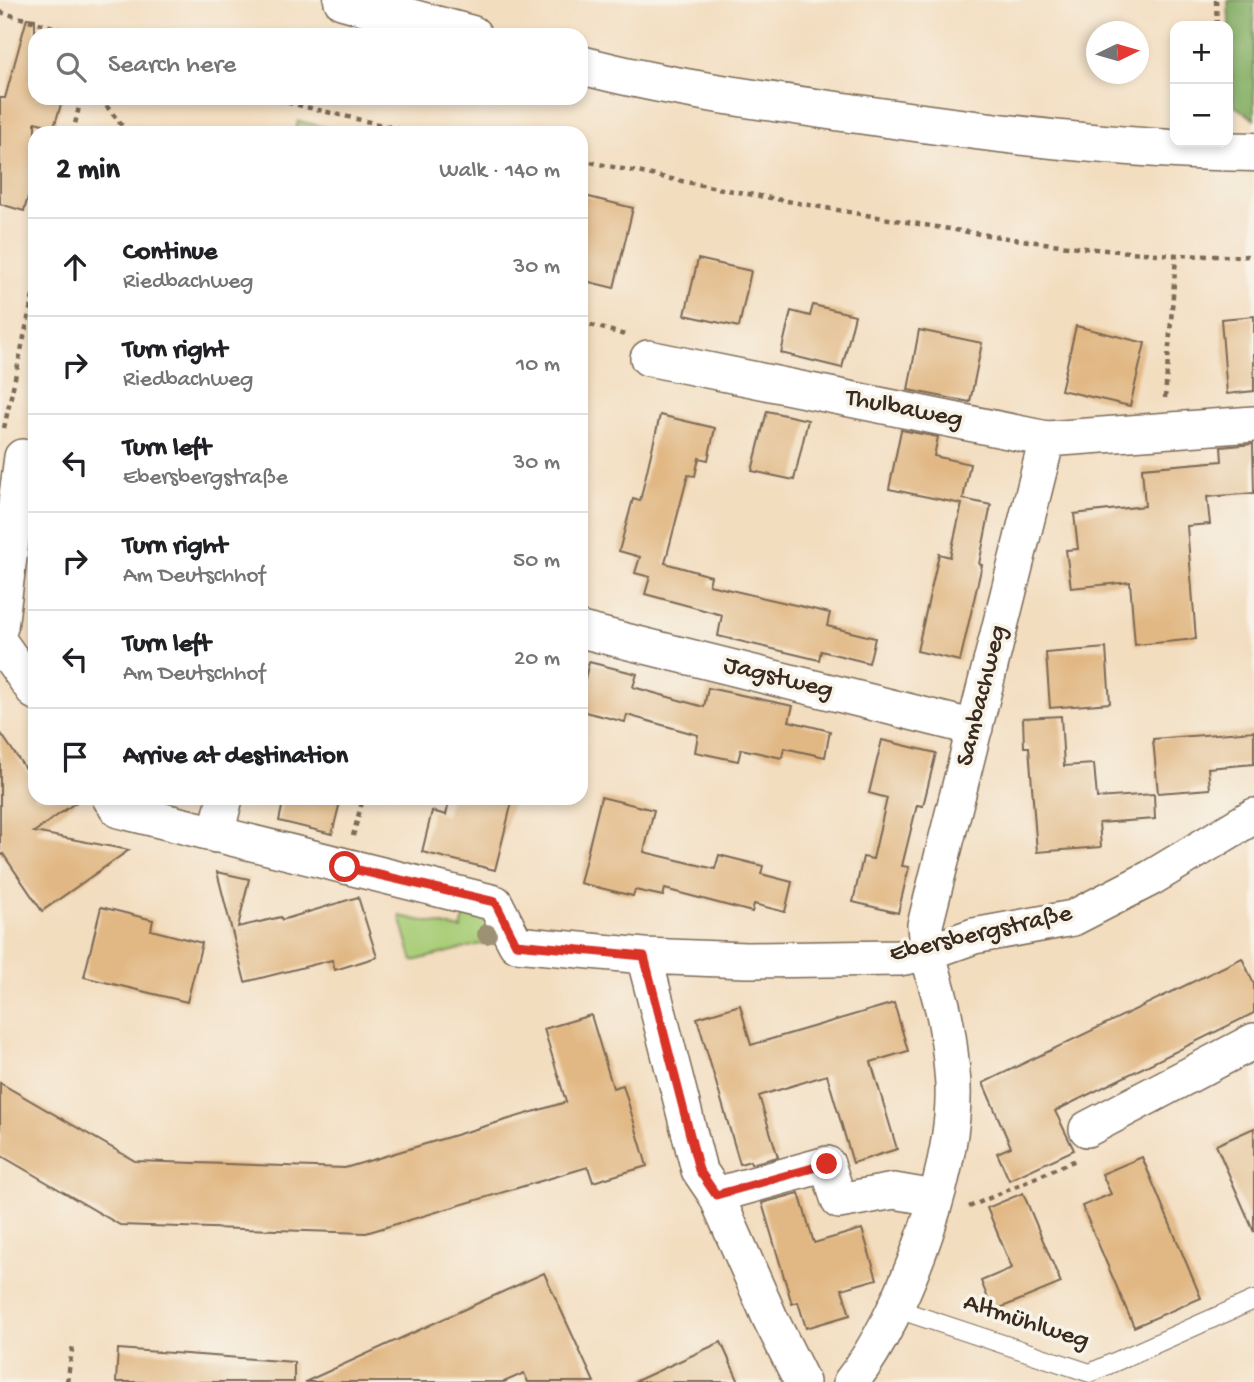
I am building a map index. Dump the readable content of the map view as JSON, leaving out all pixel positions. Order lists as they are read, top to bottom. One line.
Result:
{"streets":{"street":["Thulbaweg","Jagstweg","Sambachweg","Ebersbergstraße"],"lane":["Altmühlweg"]},"crossings":[["Thulbaweg","Sambachweg"],["Jagstweg","Sambachweg"],["Sambachweg","Ebersbergstraße"],["Sambachweg","Altmühlweg"]],"north":"right","page":{"map_buttons":["+","−"],"search":"Search here","heading":["2 min","Walk · 140 m"],"list":[["Continue","Riedbachweg","30 m"],["Turn right","Riedbachweg","10 m"],["Turn left","Ebersbergstraße","30 m"],["Turn right","Am Deutschhof","50 m"],["Turn left","Am Deutschhof","20 m"],"Arrive at destination"]}}
